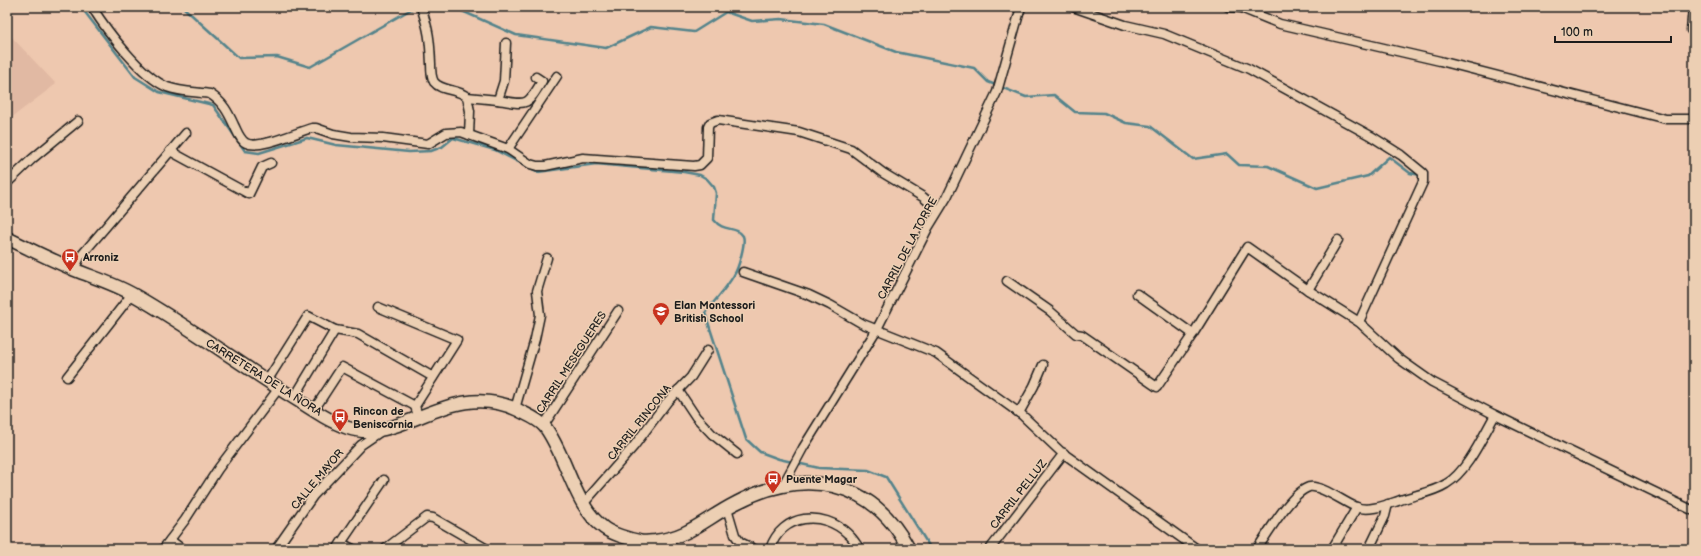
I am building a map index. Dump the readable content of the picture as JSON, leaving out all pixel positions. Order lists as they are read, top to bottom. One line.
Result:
{"streets":{"main road":["CARRETERA DE LA ÑORA"],"street":["CARRIL DE LA TORRE","CARRIL MESEGUERES","CARRIL RINCONA","CALLE MAYOR","CARRIL PELLUZ"]},"crossings":[["CARRIL MESEGUERES","CARRETERA DE LA ÑORA"],["CARRETERA DE LA ÑORA","CALLE MAYOR"]],"places":{"bus stop":["Arroniz","Rincon de Beniscornia","Puente Magar"],"school or university":["Elan Montessori British School"]},"scale_bar":"100 m"}
